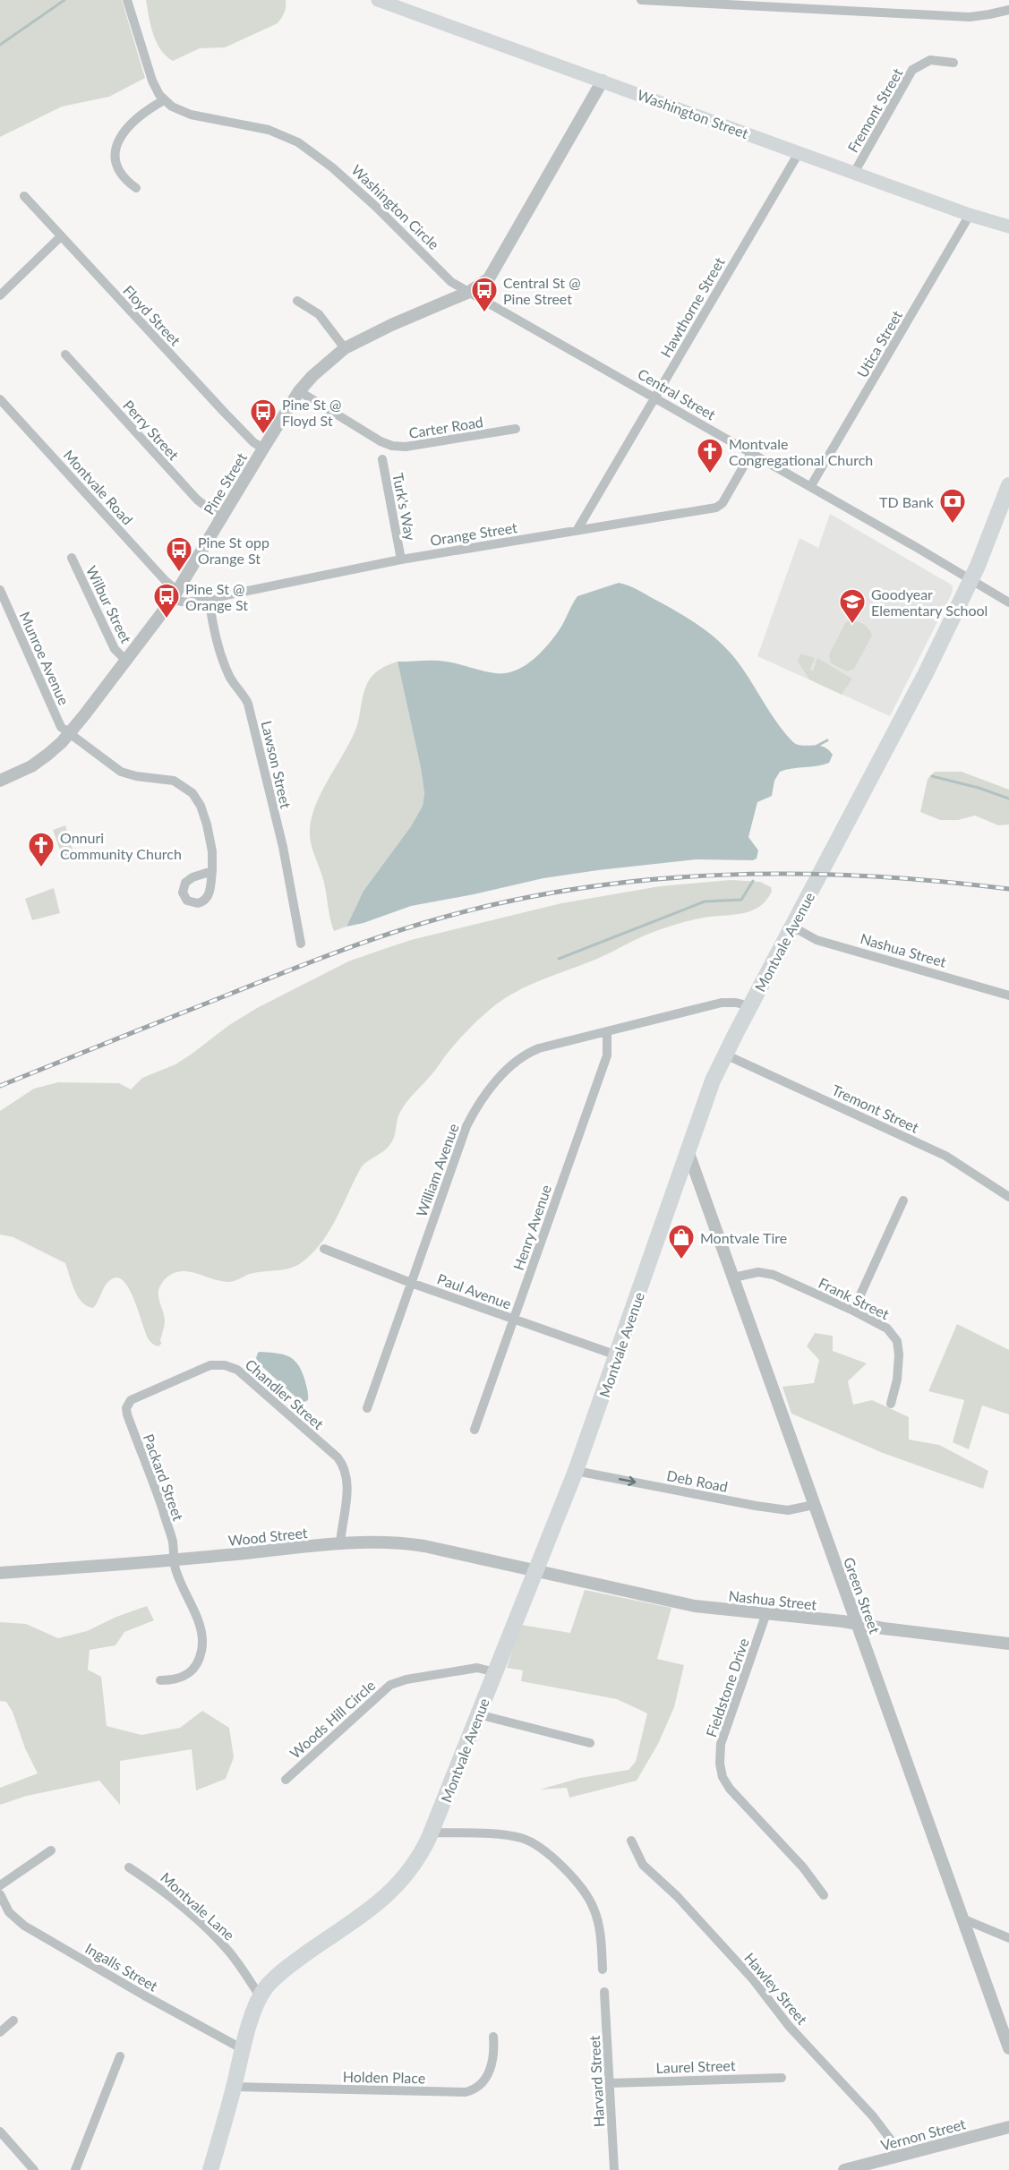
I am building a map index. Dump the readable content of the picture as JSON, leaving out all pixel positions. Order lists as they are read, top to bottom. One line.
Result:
{"streets":{"main road":["Washington Street","Montvale Avenue"],"street":["Fremont Street","Washington Circle","Hawthorne Street","Floyd Street","Utica Street","Central Street","Carter Road","Perry Street","Pine Street","Montvale Road","Turk's Way","Orange Street","Wilbur Street","Munroe Avenue","Lawson Street","Nashua Street","Tremont Street","William Avenue","Henry Avenue","Paul Avenue","Frank Street","Chandler Street","Packard Street","Deb Road","Wood Street","Green Street","Fieldstone Drive","Woods Hill Circle","Montvale Lane","Ingalls Street","Hawley Street","Laurel Street","Holden Place","Harvard Street","Vernon Street"]},"crossings":[["Fremont Street","Washington Street"],["Washington Street","Hawthorne Street"],["Washington Street","Utica Street"],["Washington Circle","Central Street"],["Washington Circle","Pine Street"],["Hawthorne Street","Central Street"],["Hawthorne Street","Orange Street"],["Floyd Street","Pine Street"],["Utica Street","Central Street"],["Central Street","Pine Street"],["Central Street","Orange Street"],["Central Street","Montvale Avenue"],["Carter Road","Pine Street"],["Perry Street","Pine Street"],["Pine Street","Montvale Road"],["Pine Street","Orange Street"],["Pine Street","Wilbur Street"],["Pine Street","Munroe Avenue"],["Montvale Road","Orange Street"],["Turk's Way","Orange Street"],["Orange Street","Lawson Street"],["Montvale Avenue","Nashua Street"],["Montvale Avenue","Tremont Street"],["Montvale Avenue","William Avenue"],["Montvale Avenue","Paul Avenue"],["Montvale Avenue","Deb Road"],["Montvale Avenue","Wood Street"],["Montvale Avenue","Green Street"],["Montvale Avenue","Woods Hill Circle"],["Montvale Avenue","Montvale Lane"],["Montvale Avenue","Ingalls Street"],["Montvale Avenue","Holden Place"],["Nashua Street","Wood Street"],["Nashua Street","Green Street"],["Nashua Street","Fieldstone Drive"],["William Avenue","Henry Avenue"],["William Avenue","Paul Avenue"],["Henry Avenue","Paul Avenue"],["Frank Street","Green Street"],["Chandler Street","Packard Street"],["Chandler Street","Wood Street"],["Packard Street","Wood Street"],["Deb Road","Green Street"],["Hawley Street","Vernon Street"],["Laurel Street","Harvard Street"]],"one_way":["Deb Road"],"places":{"bus stop":["Central St @ Pine Street","Pine St @ Floyd St","Pine St opp Orange St","Pine St @ Orange St"],"church":["Montvale Congregational Church","Onnuri Community Church"],"bank":["TD Bank"],"school or university":["Goodyear Elementary School"],"shop":["Montvale Tire"]}}
